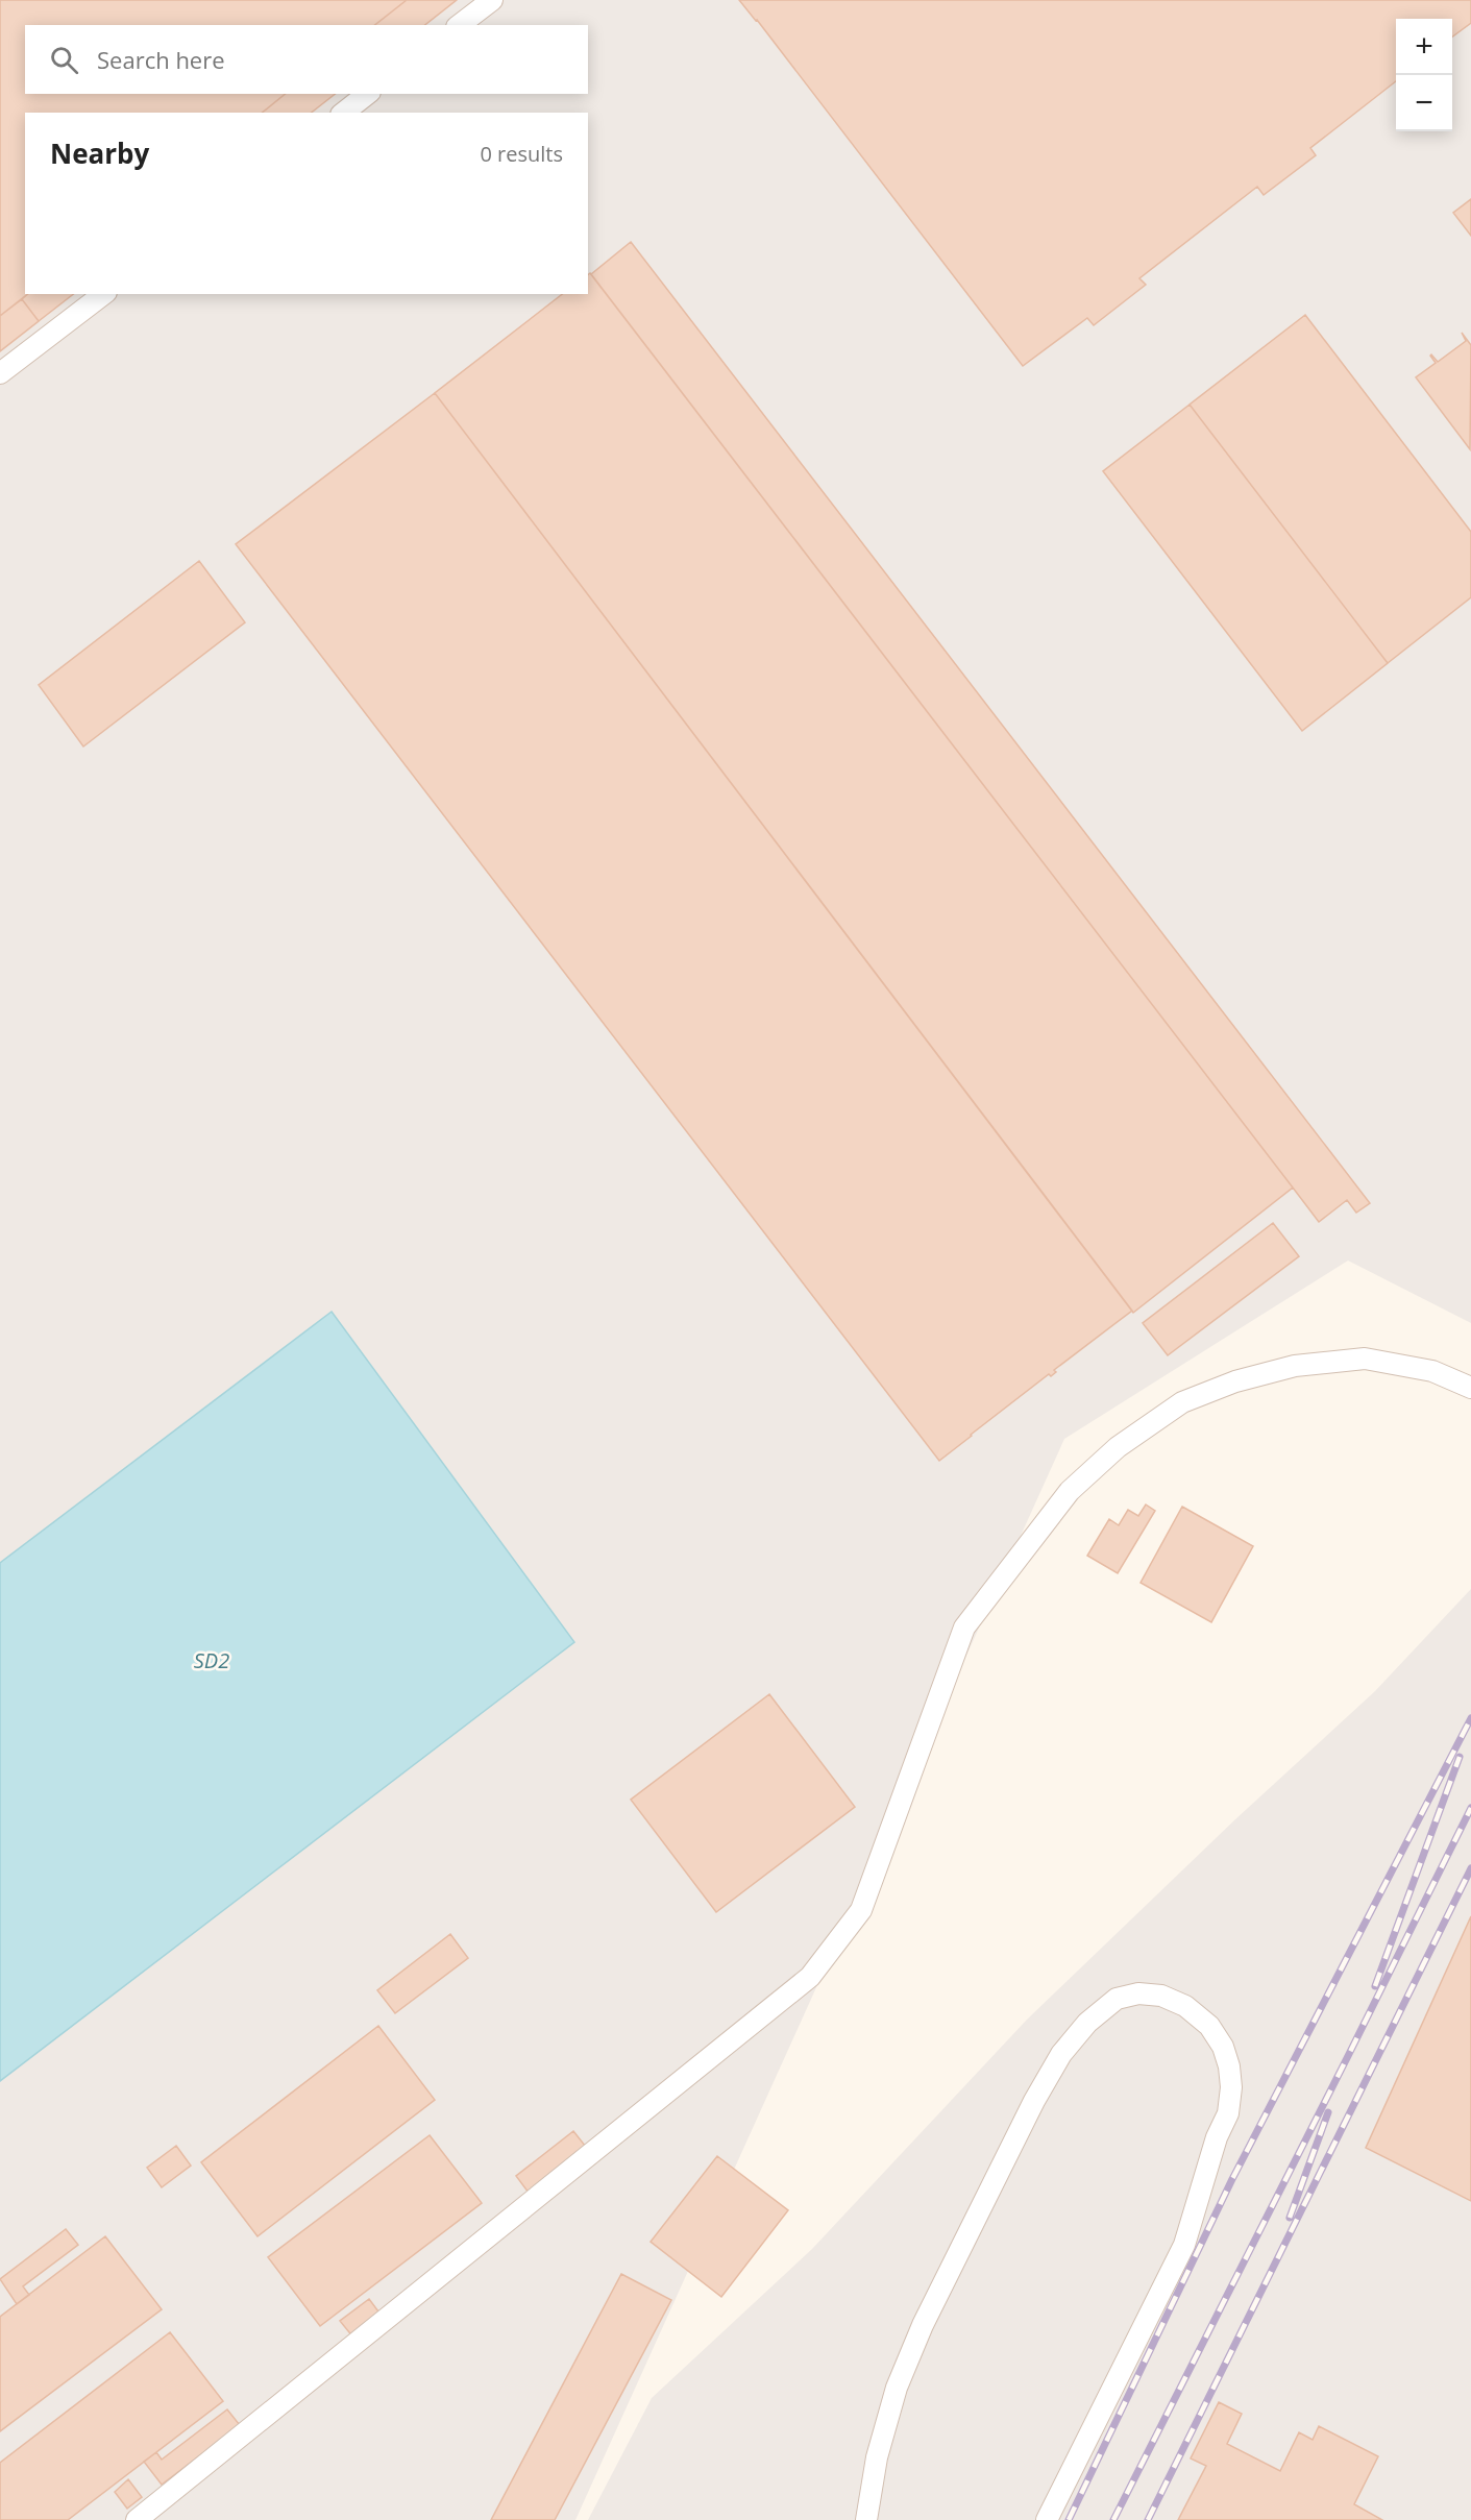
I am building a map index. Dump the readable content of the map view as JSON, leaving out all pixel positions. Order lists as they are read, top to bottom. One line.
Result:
{"water":["SD2"],"page":{"map_buttons":["+","−"],"search":"Search here","heading":["Nearby","0 results"]}}
